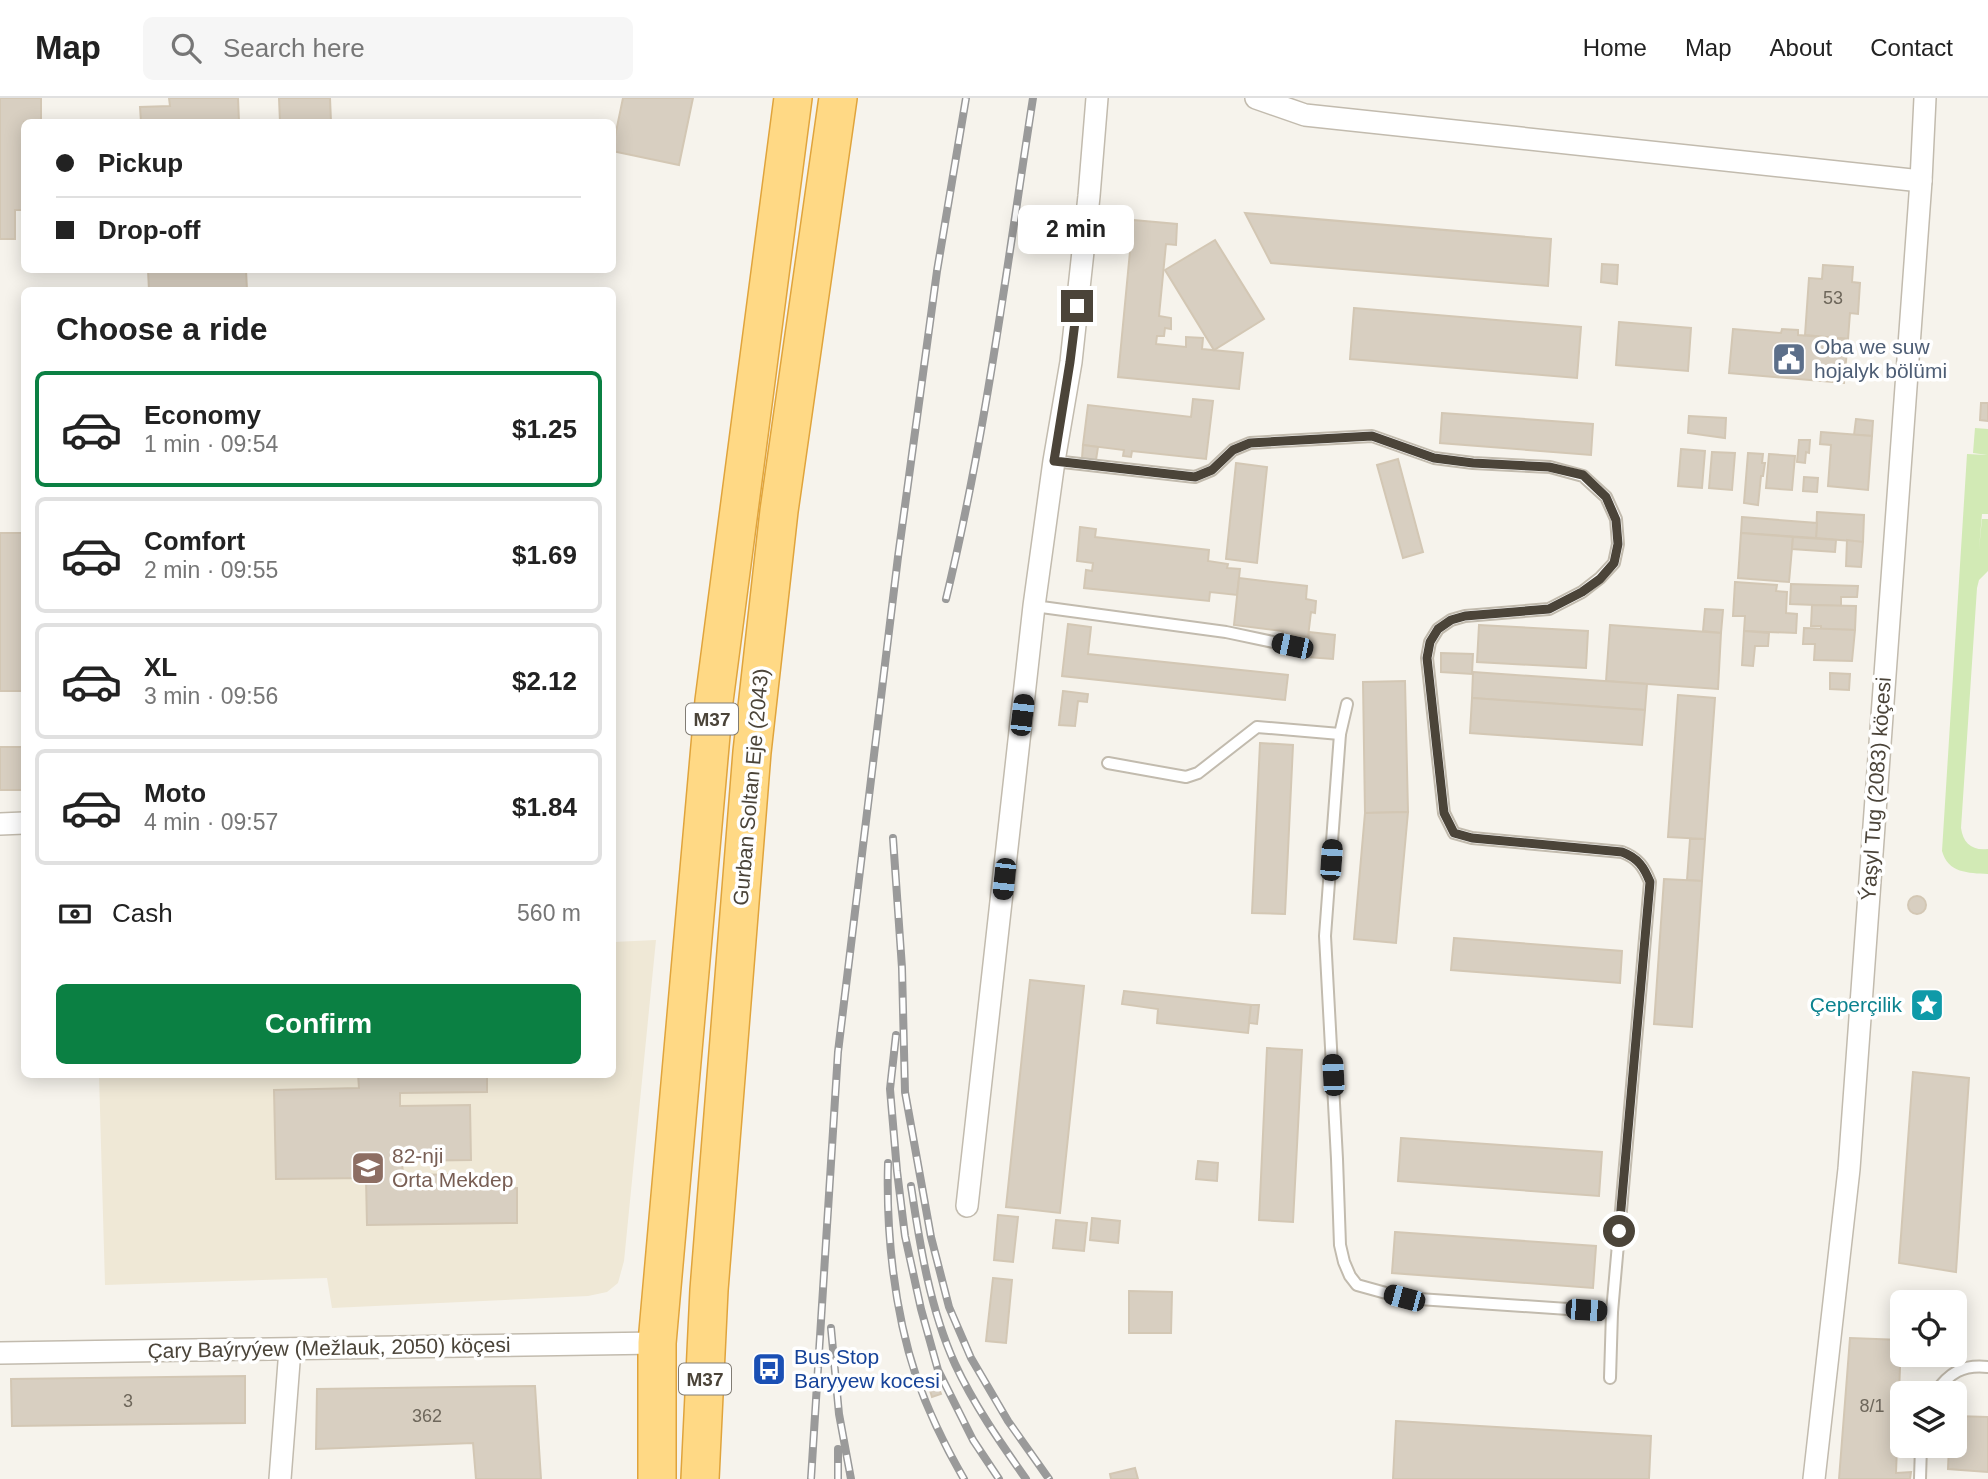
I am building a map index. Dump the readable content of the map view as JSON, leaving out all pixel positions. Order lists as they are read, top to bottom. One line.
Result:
{"streets":{"highway":["M37","Gurban Soltan Eje (2043)"],"street":["Ýaşyl Tug (2083) köçesi","Çary Baýryýew (Mežlauk, 2050) köçesi"]},"crossings":[["Gurban Soltan Eje (2043)","Çary Baýryýew (Mežlauk, 2050) köçesi"]],"places":{"public building":["Oba we suw hojalyk bölümi"],"place":["Çeperçilik"],"school or university":["82-nji Orta Mekdep"],"bus stop":["Bus Stop Baryyew kocesi"]},"house_numbers":["53","3","8/1","362"],"page":{"header":"Map","search":"Search here","nav":["Home","Map","About","Contact"],"banner":["Pickup","Drop-off"],"bubble":"2 min","heading":"Choose a ride","list":[{"name":"Economy","note":"1 min · 09:54","value":"$1.25"},{"name":"Comfort","note":"2 min · 09:55","value":"$1.69"},{"name":"XL","note":"3 min · 09:56","value":"$2.12"},{"name":"Moto","note":"4 min · 09:57","value":"$1.84"}],"pay":["Cash","560 m"],"buttons":"Confirm"}}
